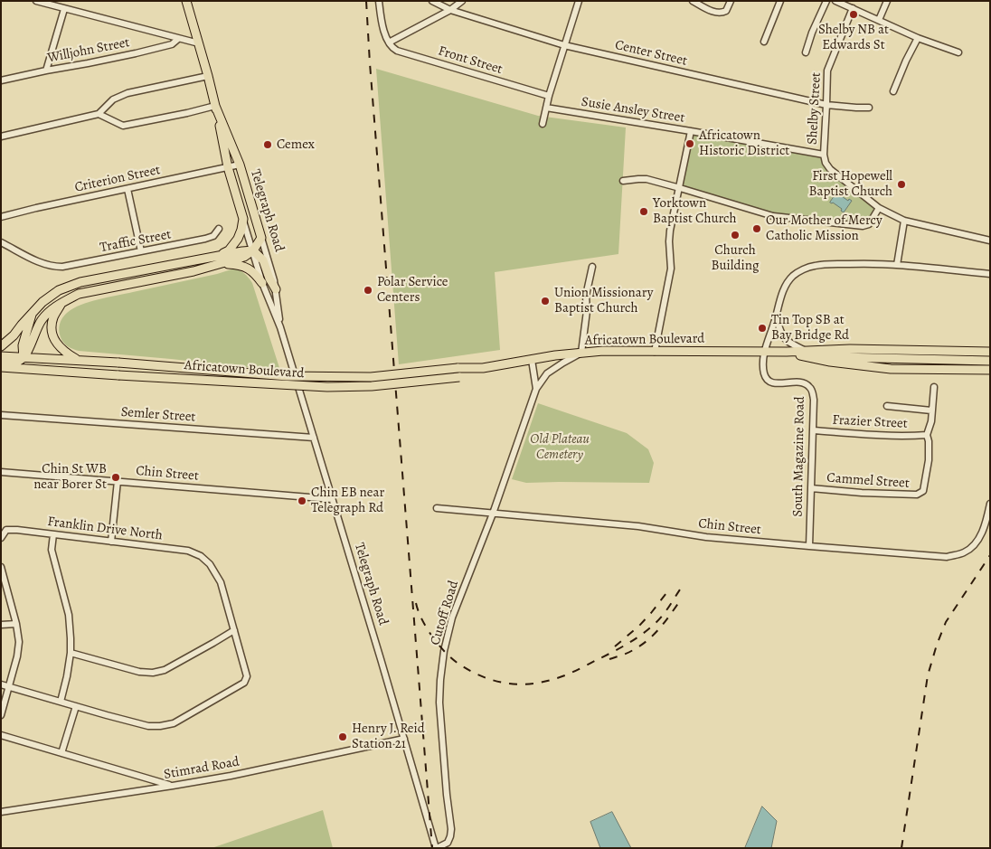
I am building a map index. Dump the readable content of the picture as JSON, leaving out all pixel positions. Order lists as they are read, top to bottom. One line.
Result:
{"streets":{"main road":["Telegraph Road","Africatown Boulevard"],"street":["Willjohn Street","Center Street","Front Street","Shelby Street","Susie Ansley Street","Criterion Street","Traffic Street","Semler Street","Frazier Street","South Magazine Road","Chin Street","Cammel Street","Franklin Drive North","Cutoff Road","Stimrad Road"]},"crossings":[["Center Street","Shelby Street"],["Shelby Street","Susie Ansley Street"],["Criterion Street","Telegraph Road"],["Telegraph Road","Semler Street"],["Telegraph Road","Chin Street"],["Telegraph Road","Cutoff Road"],["Telegraph Road","Stimrad Road"],["Africatown Boulevard","South Magazine Road"],["Africatown Boulevard","Cutoff Road"],["Frazier Street","South Magazine Road"],["Frazier Street","Cammel Street"],["South Magazine Road","Chin Street"],["South Magazine Road","Cammel Street"],["Chin Street","Cutoff Road"]],"parks":["Old Plateau Cemetery"],"places":["Shelby NB at Edwards St","Africatown Historic District","Cemex","First Hopewell Baptist Church","Yorktown Baptist Church","Our Mother of Mercy Catholic Mission","Church Building","Polar Service Centers","Union Missionary Baptist Church","Tin Top SB at Bay Bridge Rd","Chin St WB near Borer St","Chin EB near Telegraph Rd","Henry J. Reid Station 21"]}
